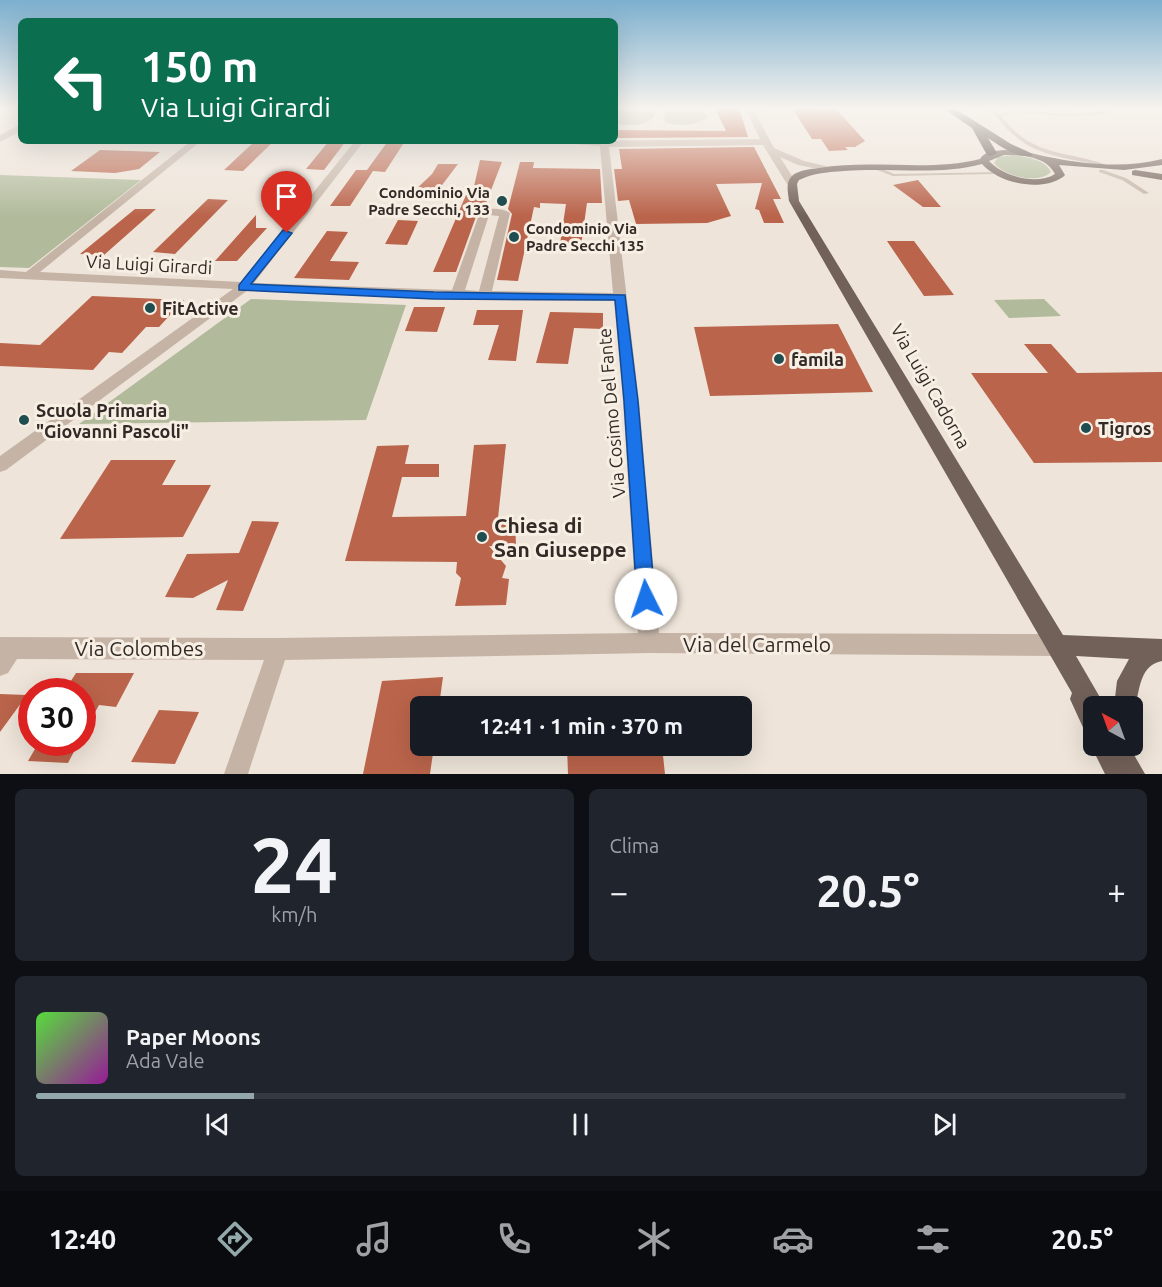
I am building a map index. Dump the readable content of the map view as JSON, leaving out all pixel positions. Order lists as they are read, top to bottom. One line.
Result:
{"streets":{"main road":["Via Luigi Cadorna"],"street":["Via Luigi Girardi","Via Cosimo Del Fante","Via del Carmelo","Via Colombes"]},"crossings":[["Via Luigi Girardi","Via Cosimo Del Fante"],["Via Luigi Cadorna","Via del Carmelo"],["Via Cosimo Del Fante","Via del Carmelo"],["Via del Carmelo","Via Colombes"]],"places":["Condominio Via Padre Secchi, 133","Condominio Via Padre Secchi 135","FitActive","famila","Scuola Primaria \"Giovanni Pascoli\"","Tigros","Chiesa di San Giuseppe"],"north":"top left","page":{"turn":["150 m","Via Luigi Girardi"],"limit":"30","trip":"12:41 · 1 min · 370 m","tile":[["24","km/h"],"Clima"],"heat":["−","20.5°","+"],"song":["Paper Moons","Ada Vale"],"tabs":["12:40","20.5°"]}}
